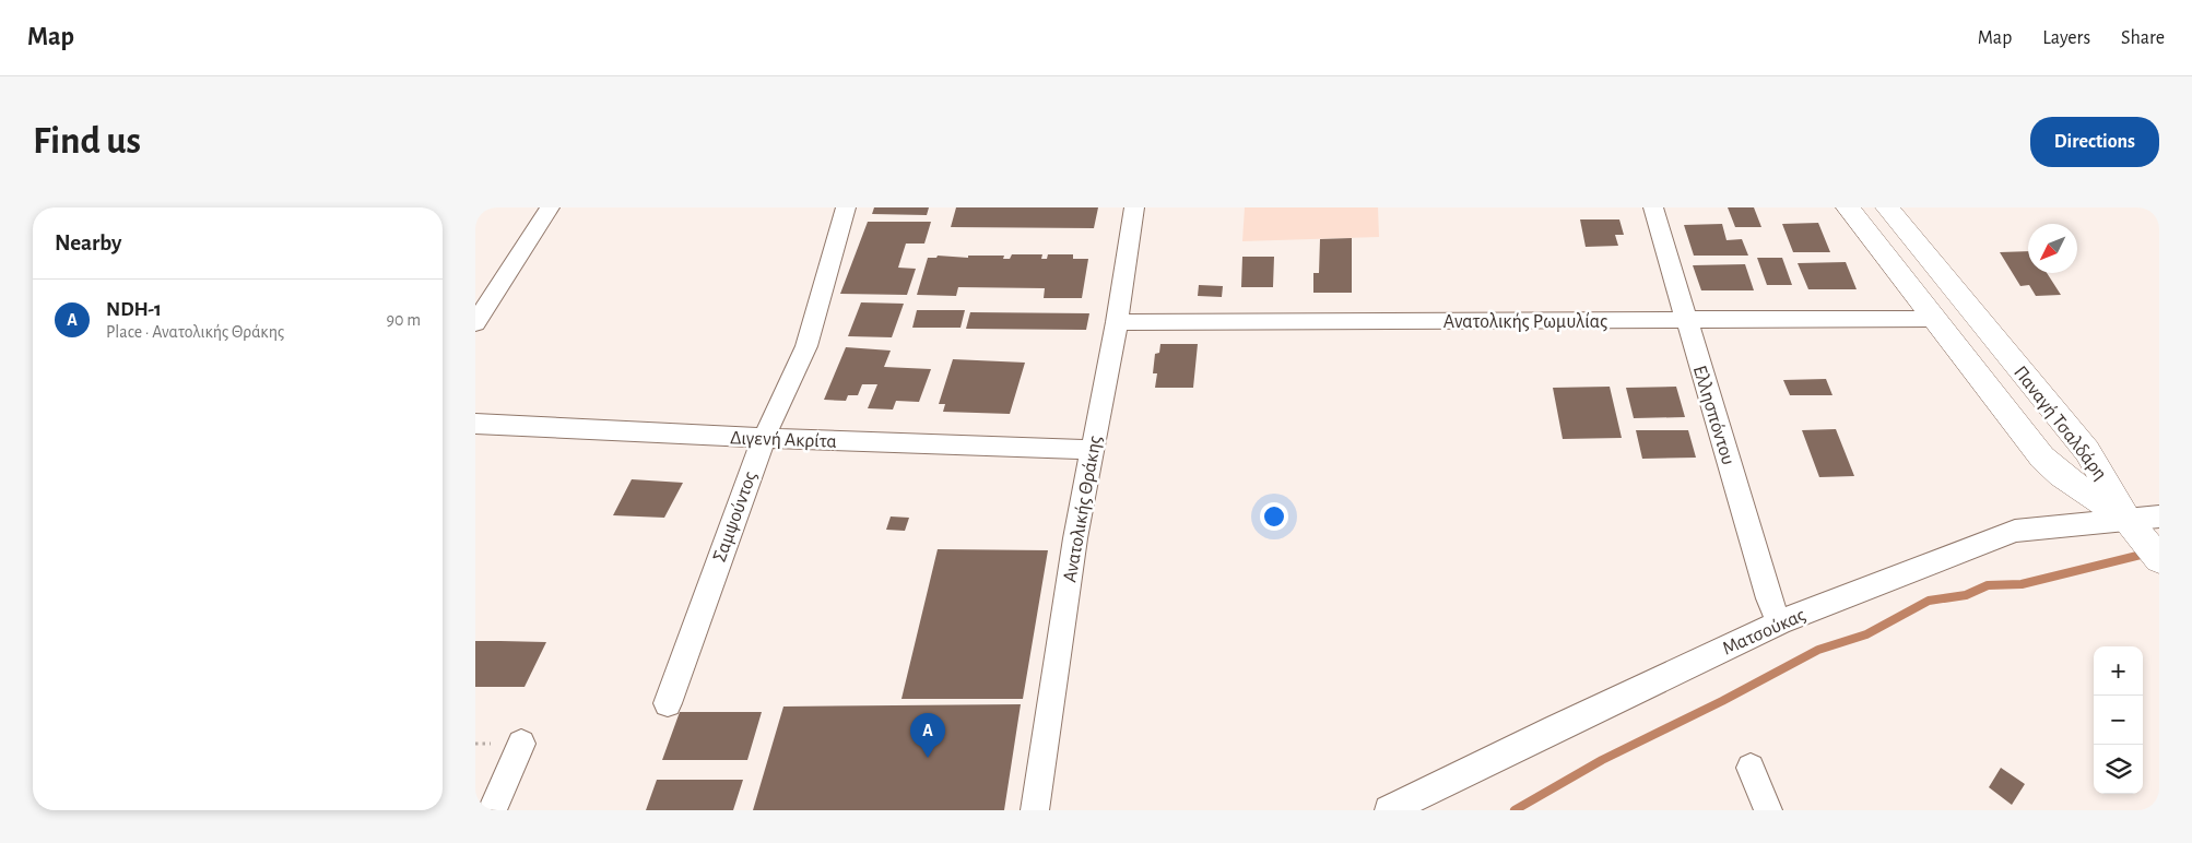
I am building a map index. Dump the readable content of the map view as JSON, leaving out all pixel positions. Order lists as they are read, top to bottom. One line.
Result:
{"streets":{"street":["Ανατολικής Ρωμυλίας","Ελλησπόντου","Παναγή Τσαλδάρη","Διγενή Ακρίτα","Ανατολικής Θράκης","Σαμψούντος","Ματσούκας"]},"crossings":[["Ανατολικής Ρωμυλίας","Ελλησπόντου"],["Ανατολικής Ρωμυλίας","Παναγή Τσαλδάρη"],["Ανατολικής Ρωμυλίας","Ανατολικής Θράκης"],["Ελλησπόντου","Ματσούκας"],["Παναγή Τσαλδάρη","Ματσούκας"],["Διγενή Ακρίτα","Ανατολικής Θράκης"],["Διγενή Ακρίτα","Σαμψούντος"]],"north":"bottom left","page":{"header":"Map","nav":["Map","Layers","Share"],"buttons":"Directions","title":"Find us","heading":"Nearby","list":[{"mark":"A","name":"NDH-1","note":"Place · Ανατολικής Θράκης","value":"90 m"}],"map_buttons":["+","−"],"pins":"A"}}
